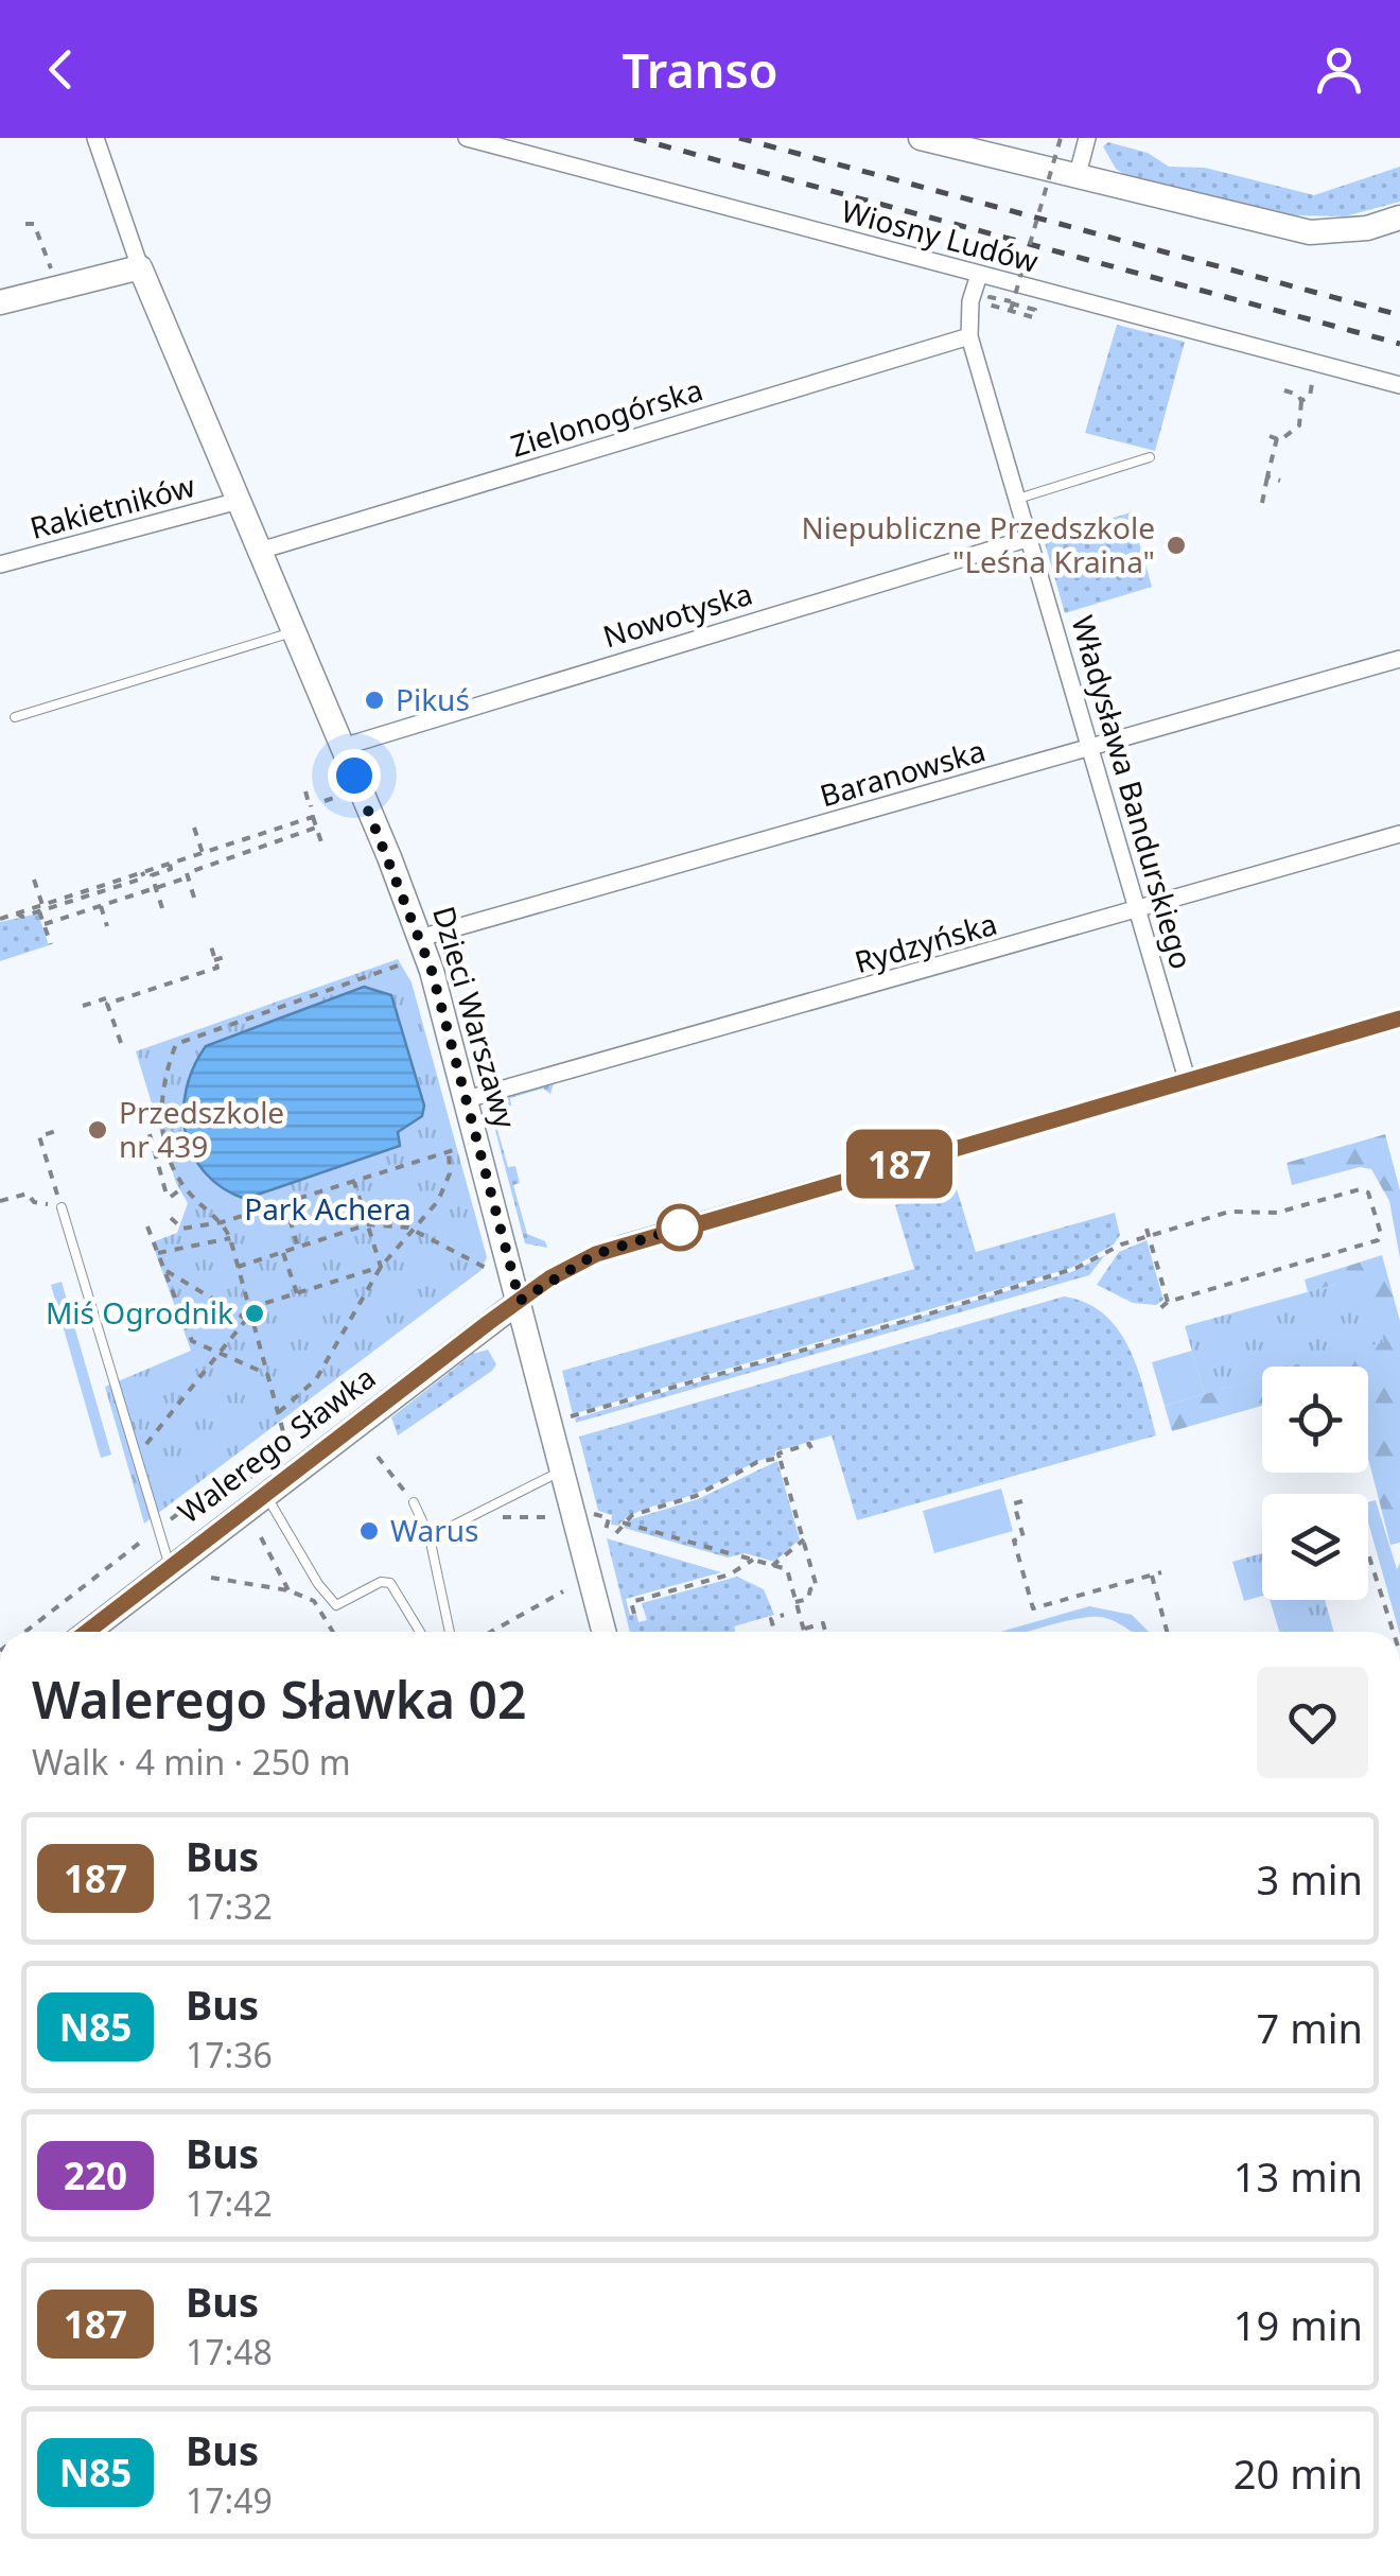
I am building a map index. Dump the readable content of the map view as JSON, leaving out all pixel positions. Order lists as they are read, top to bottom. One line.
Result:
{"streets":{"street":["Wiosny Ludów","Zielonogórska","Rakietników","Nowotyska","Baranowska","Władysława Bandurskiego","Rydzyńska","Dzieci Warszawy","Walerego Sławka"]},"crossings":[["Wiosny Ludów","Władysława Bandurskiego"],["Zielonogórska","Władysława Bandurskiego"],["Zielonogórska","Dzieci Warszawy"],["Rakietników","Dzieci Warszawy"],["Nowotyska","Władysława Bandurskiego"],["Nowotyska","Dzieci Warszawy"],["Baranowska","Władysława Bandurskiego"],["Baranowska","Dzieci Warszawy"],["Władysława Bandurskiego","Rydzyńska"],["Rydzyńska","Dzieci Warszawy"],["Dzieci Warszawy","Walerego Sławka"]],"parks":["Park Achera"],"places":["Niepubliczne Przedszkole \"Leśna Kraina\"","Pikuś","Przedszkole nr 439","Miś Ogrodnik","Warus"],"lines":["bus line 187"],"page":{"header":"Transo","on_map":"187","heading":["Walerego Sławka 02","Walk · 4 min · 250 m"],"list":[{"mark":"187","name":"Bus","note":"17:32","value":"3 min"},{"mark":"N85","name":"Bus","note":"17:36","value":"7 min"},{"mark":"220","name":"Bus","note":"17:42","value":"13 min"},{"mark":"187","name":"Bus","note":"17:48","value":"19 min"},{"mark":"N85","name":"Bus","note":"17:49","value":"20 min"}]}}
